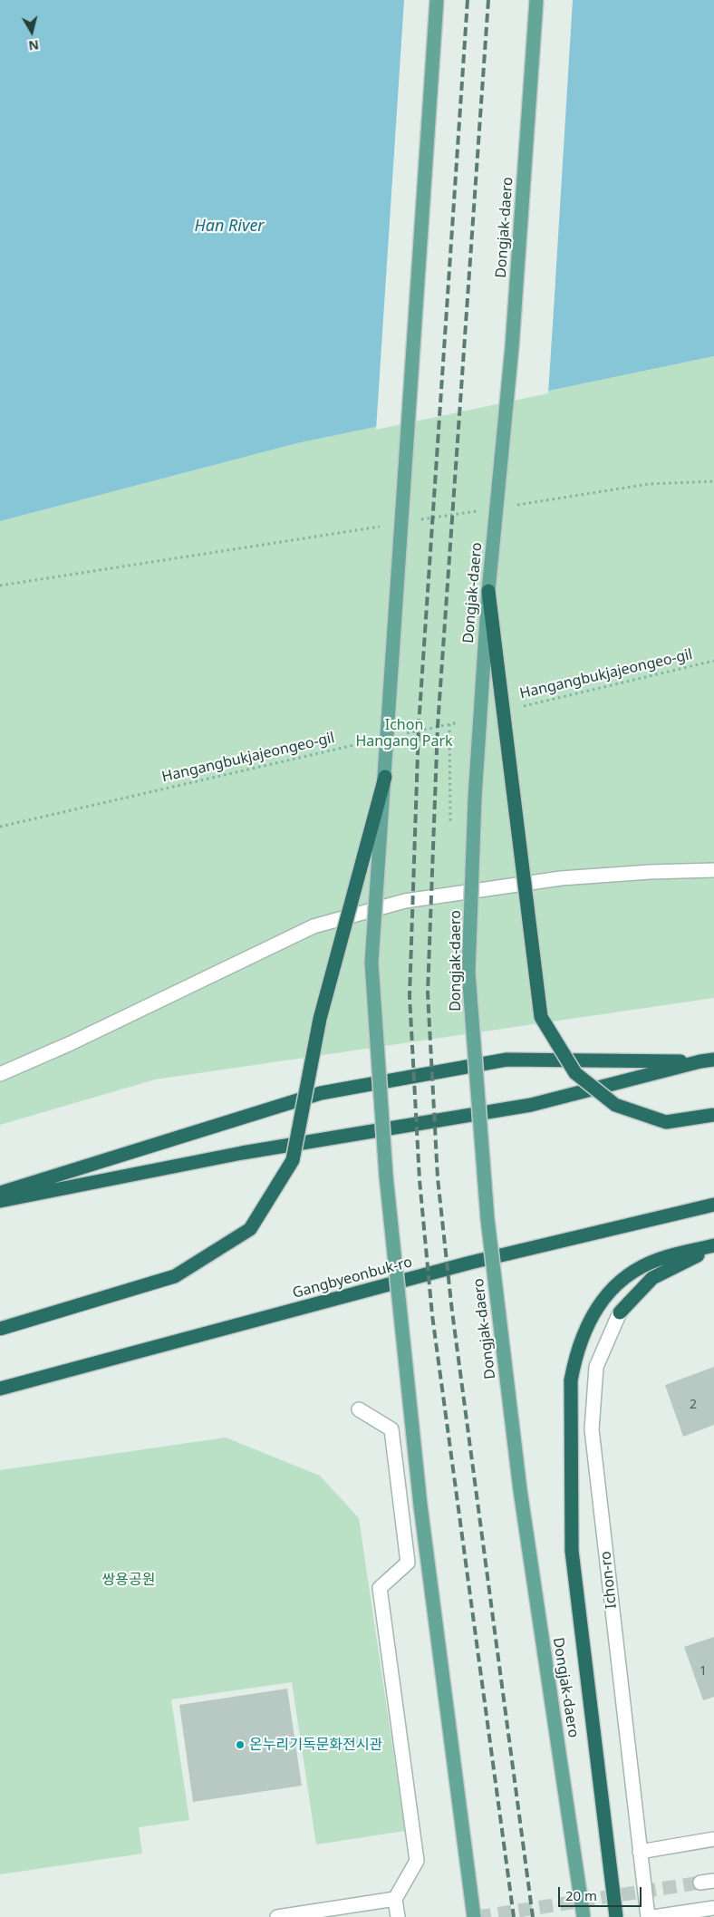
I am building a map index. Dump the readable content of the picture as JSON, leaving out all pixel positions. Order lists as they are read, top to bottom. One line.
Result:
{"streets":{"highway":["Gangbyeonbuk-ro"],"main road":["Dongjak-daero"],"street":["Ichon-ro"],"path":["Hangangbukjajeongeo-gil"]},"water":["Han River"],"parks":["Ichon Hangang Park","쌍용공원"],"places":["온누리기독문화전시관"],"house_numbers":["2","1"],"scale_bar":"20 m","north":"bottom"}
